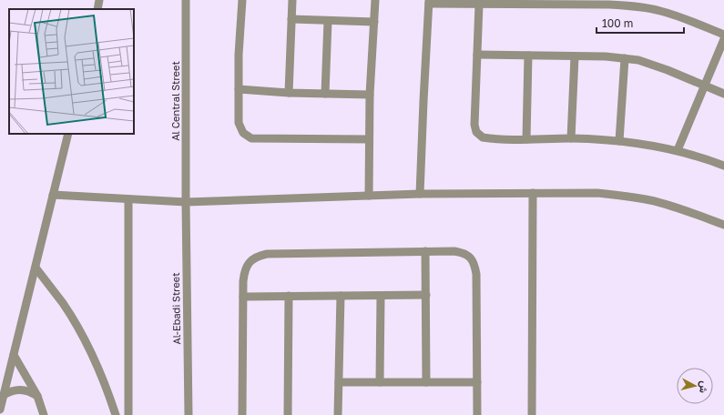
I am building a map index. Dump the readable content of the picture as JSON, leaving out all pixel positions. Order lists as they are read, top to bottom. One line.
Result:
{"streets":{"street":["Al Central Street","Al-Ebadi Street"]},"crossings":[["Al Central Street","Al-Ebadi Street"]],"scale_bar":"100 m","north":"right"}
